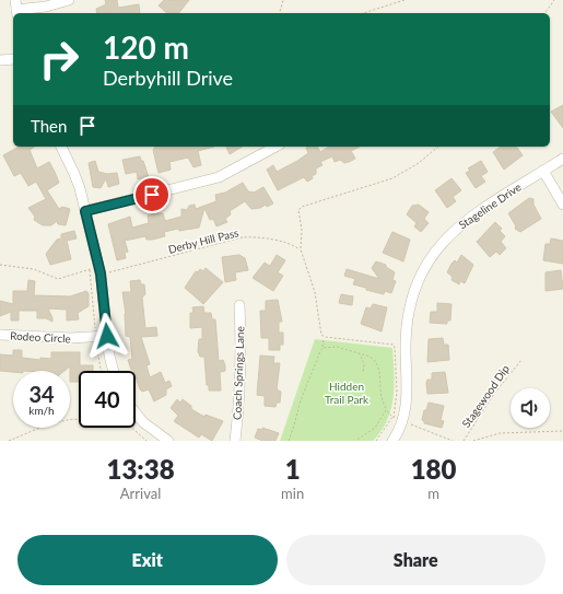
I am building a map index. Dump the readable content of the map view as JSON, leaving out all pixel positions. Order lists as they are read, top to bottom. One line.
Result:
{"streets":{"street":["Stageline Drive","Rodeo Circle","Coach Springs Lane"],"path":["Derby Hill Pass","Stagewood Dip"]},"parks":["Hidden Trail Park"],"page":{"turn":["120 m","Derbyhill Drive"],"then":"Then","speed":"34 km/h","limit":"40","eta":["13:38","Arrival","1","min","180","m"],"buttons":["Exit","Share"]}}
